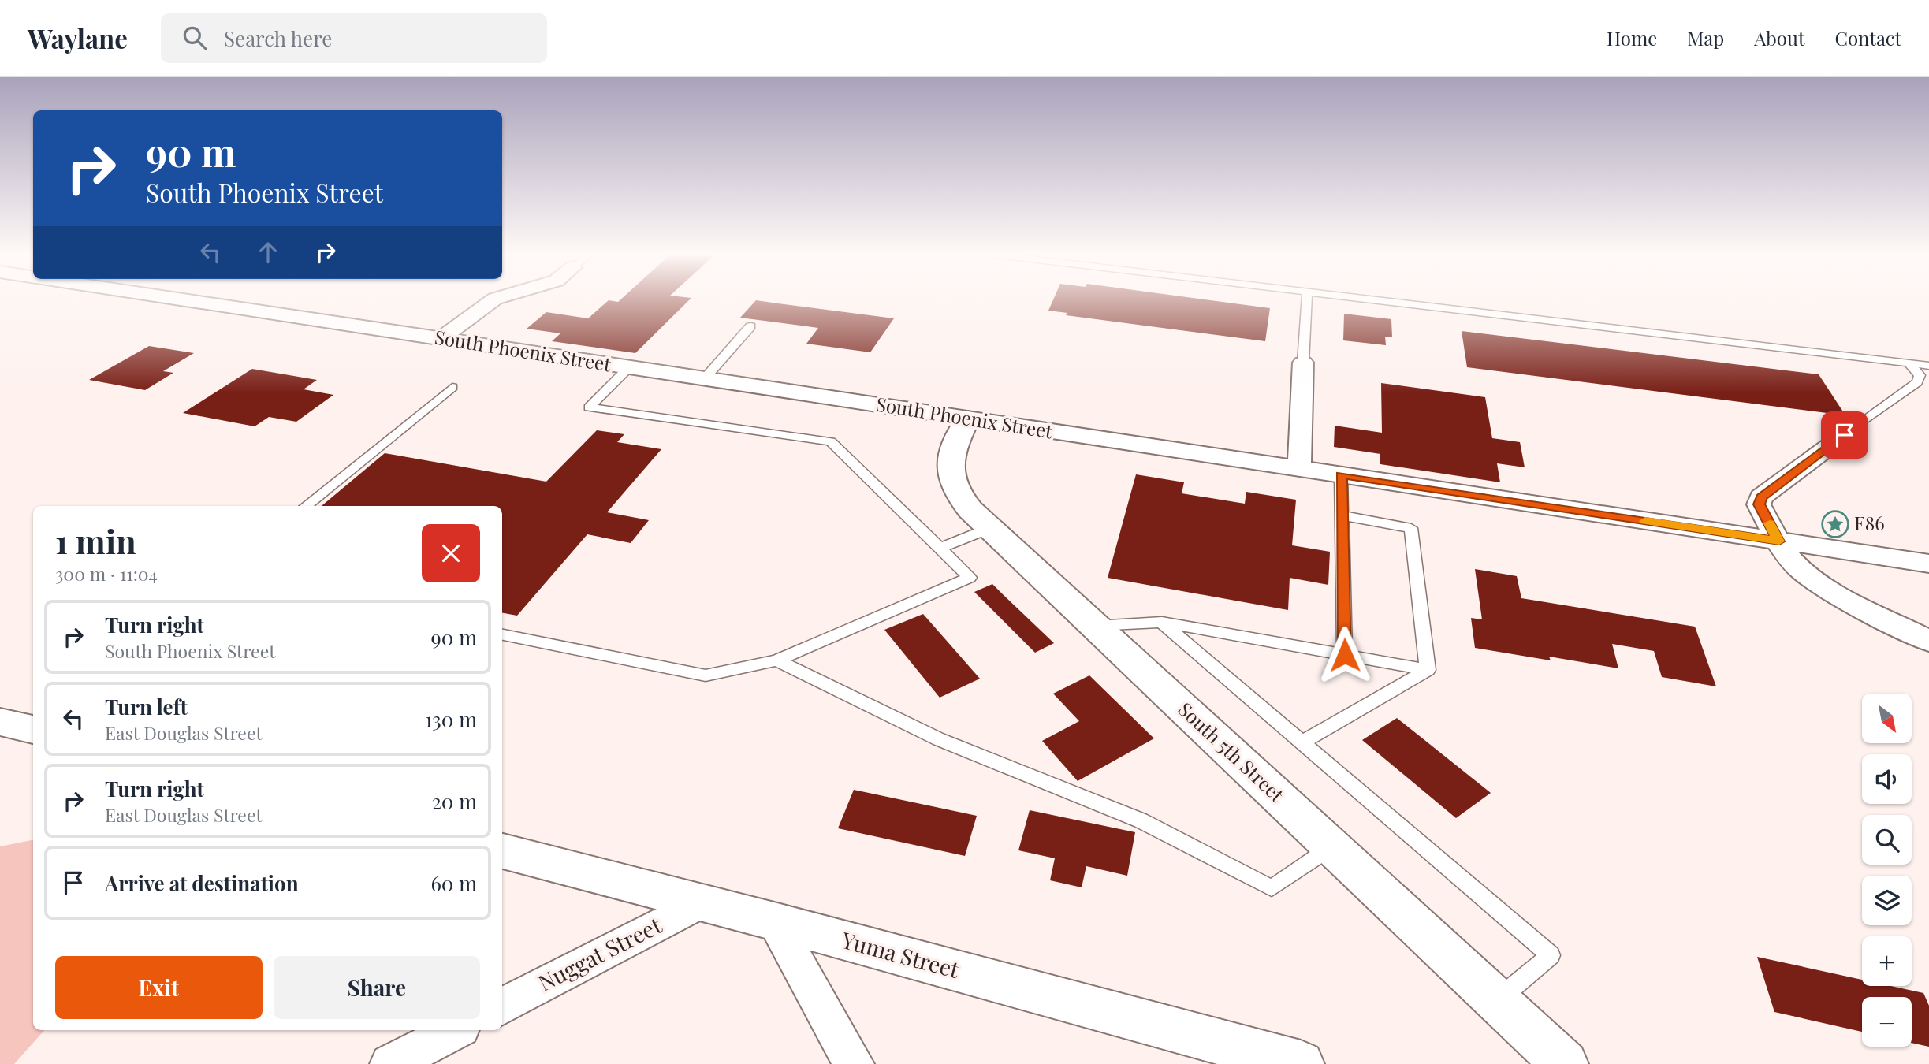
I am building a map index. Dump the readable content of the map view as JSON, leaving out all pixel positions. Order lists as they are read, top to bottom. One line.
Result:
{"streets":{"street":["South Phoenix Street","South 5th Street","Nuggat Street","Yuma Street"]},"crossings":[["South Phoenix Street","South 5th Street"],["Nuggat Street","Yuma Street"]],"places":{"place":["F86"]},"north":"bottom right","page":{"header":"Waylane","search":"Search here","nav":["Home","Map","About","Contact"],"turn":["90 m","South Phoenix Street"],"heading":["1 min","300 m · 11:04"],"list":[{"name":"Turn right","note":"South Phoenix Street","value":"90 m"},{"name":"Turn left","note":"East Douglas Street","value":"130 m"},{"name":"Turn right","note":"East Douglas Street","value":"20 m"},{"name":"Arrive at destination","value":"60 m"}],"map_buttons":["+","−"],"buttons":["Exit","Share"]}}
